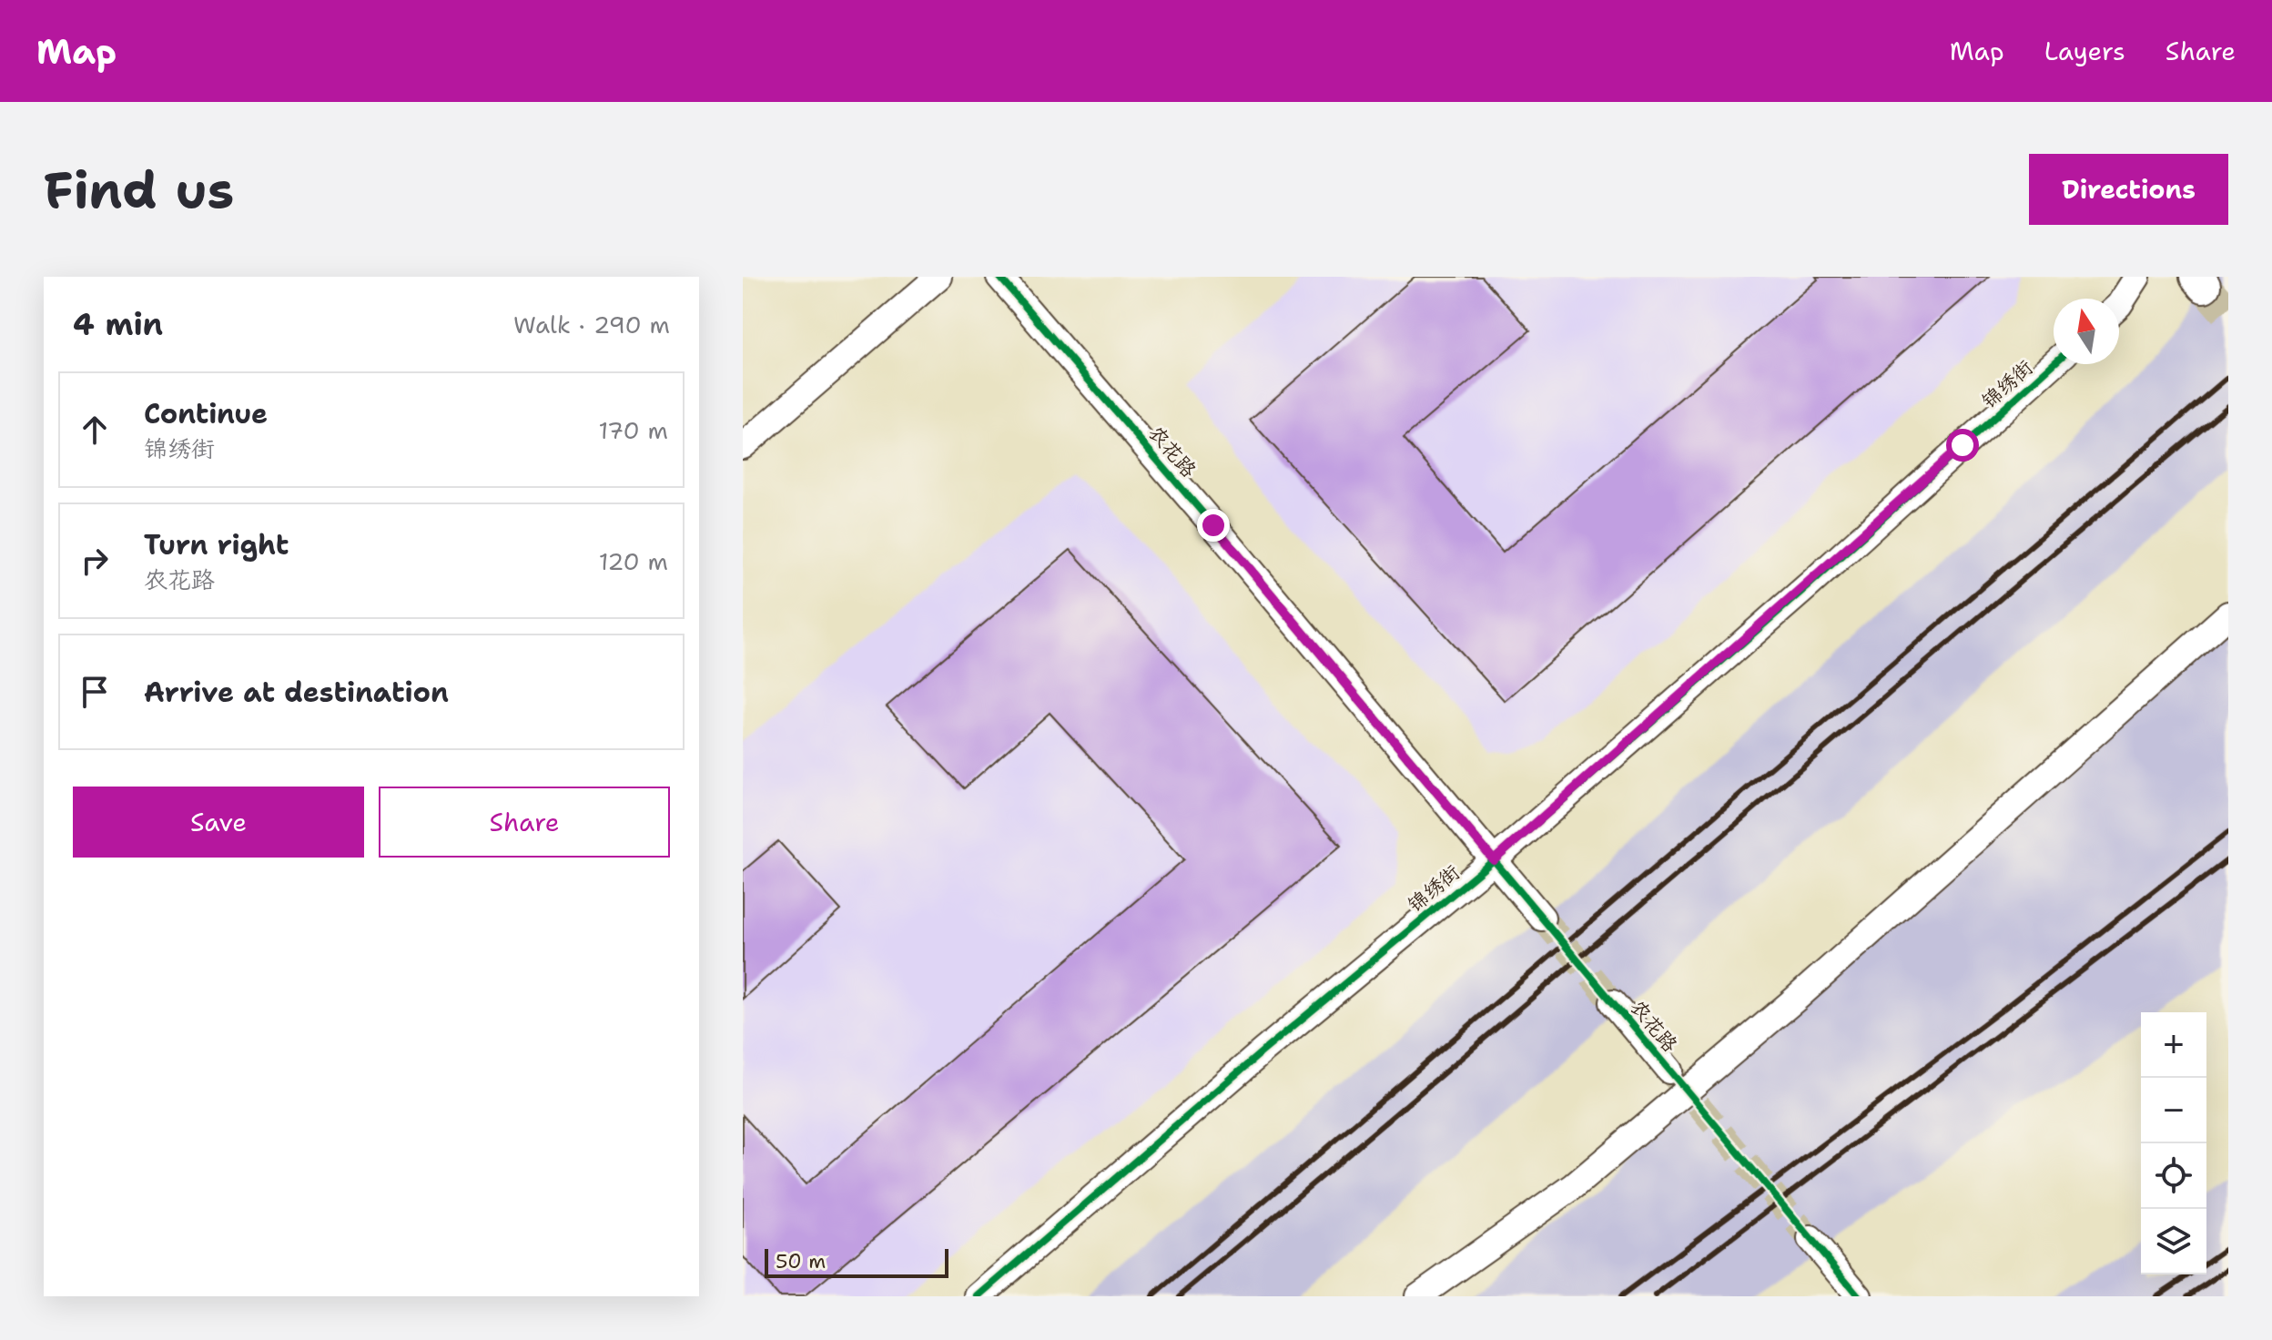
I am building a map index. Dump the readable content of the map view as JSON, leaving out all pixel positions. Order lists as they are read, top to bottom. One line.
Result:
{"streets":{"street":["锦绣街","农花路"]},"crossings":[["锦绣街","农花路"]],"scale_bar":"50 m","north":"top","page":{"header":"Map","nav":["Map","Layers","Share"],"buttons":["Directions",["Save","Share"]],"title":"Find us","heading":["4 min","Walk · 290 m"],"list":[["Continue","锦绣街","170 m"],["Turn right","农花路","120 m"],"Arrive at destination"],"map_buttons":["+","−"],"scale":"50 m"}}
